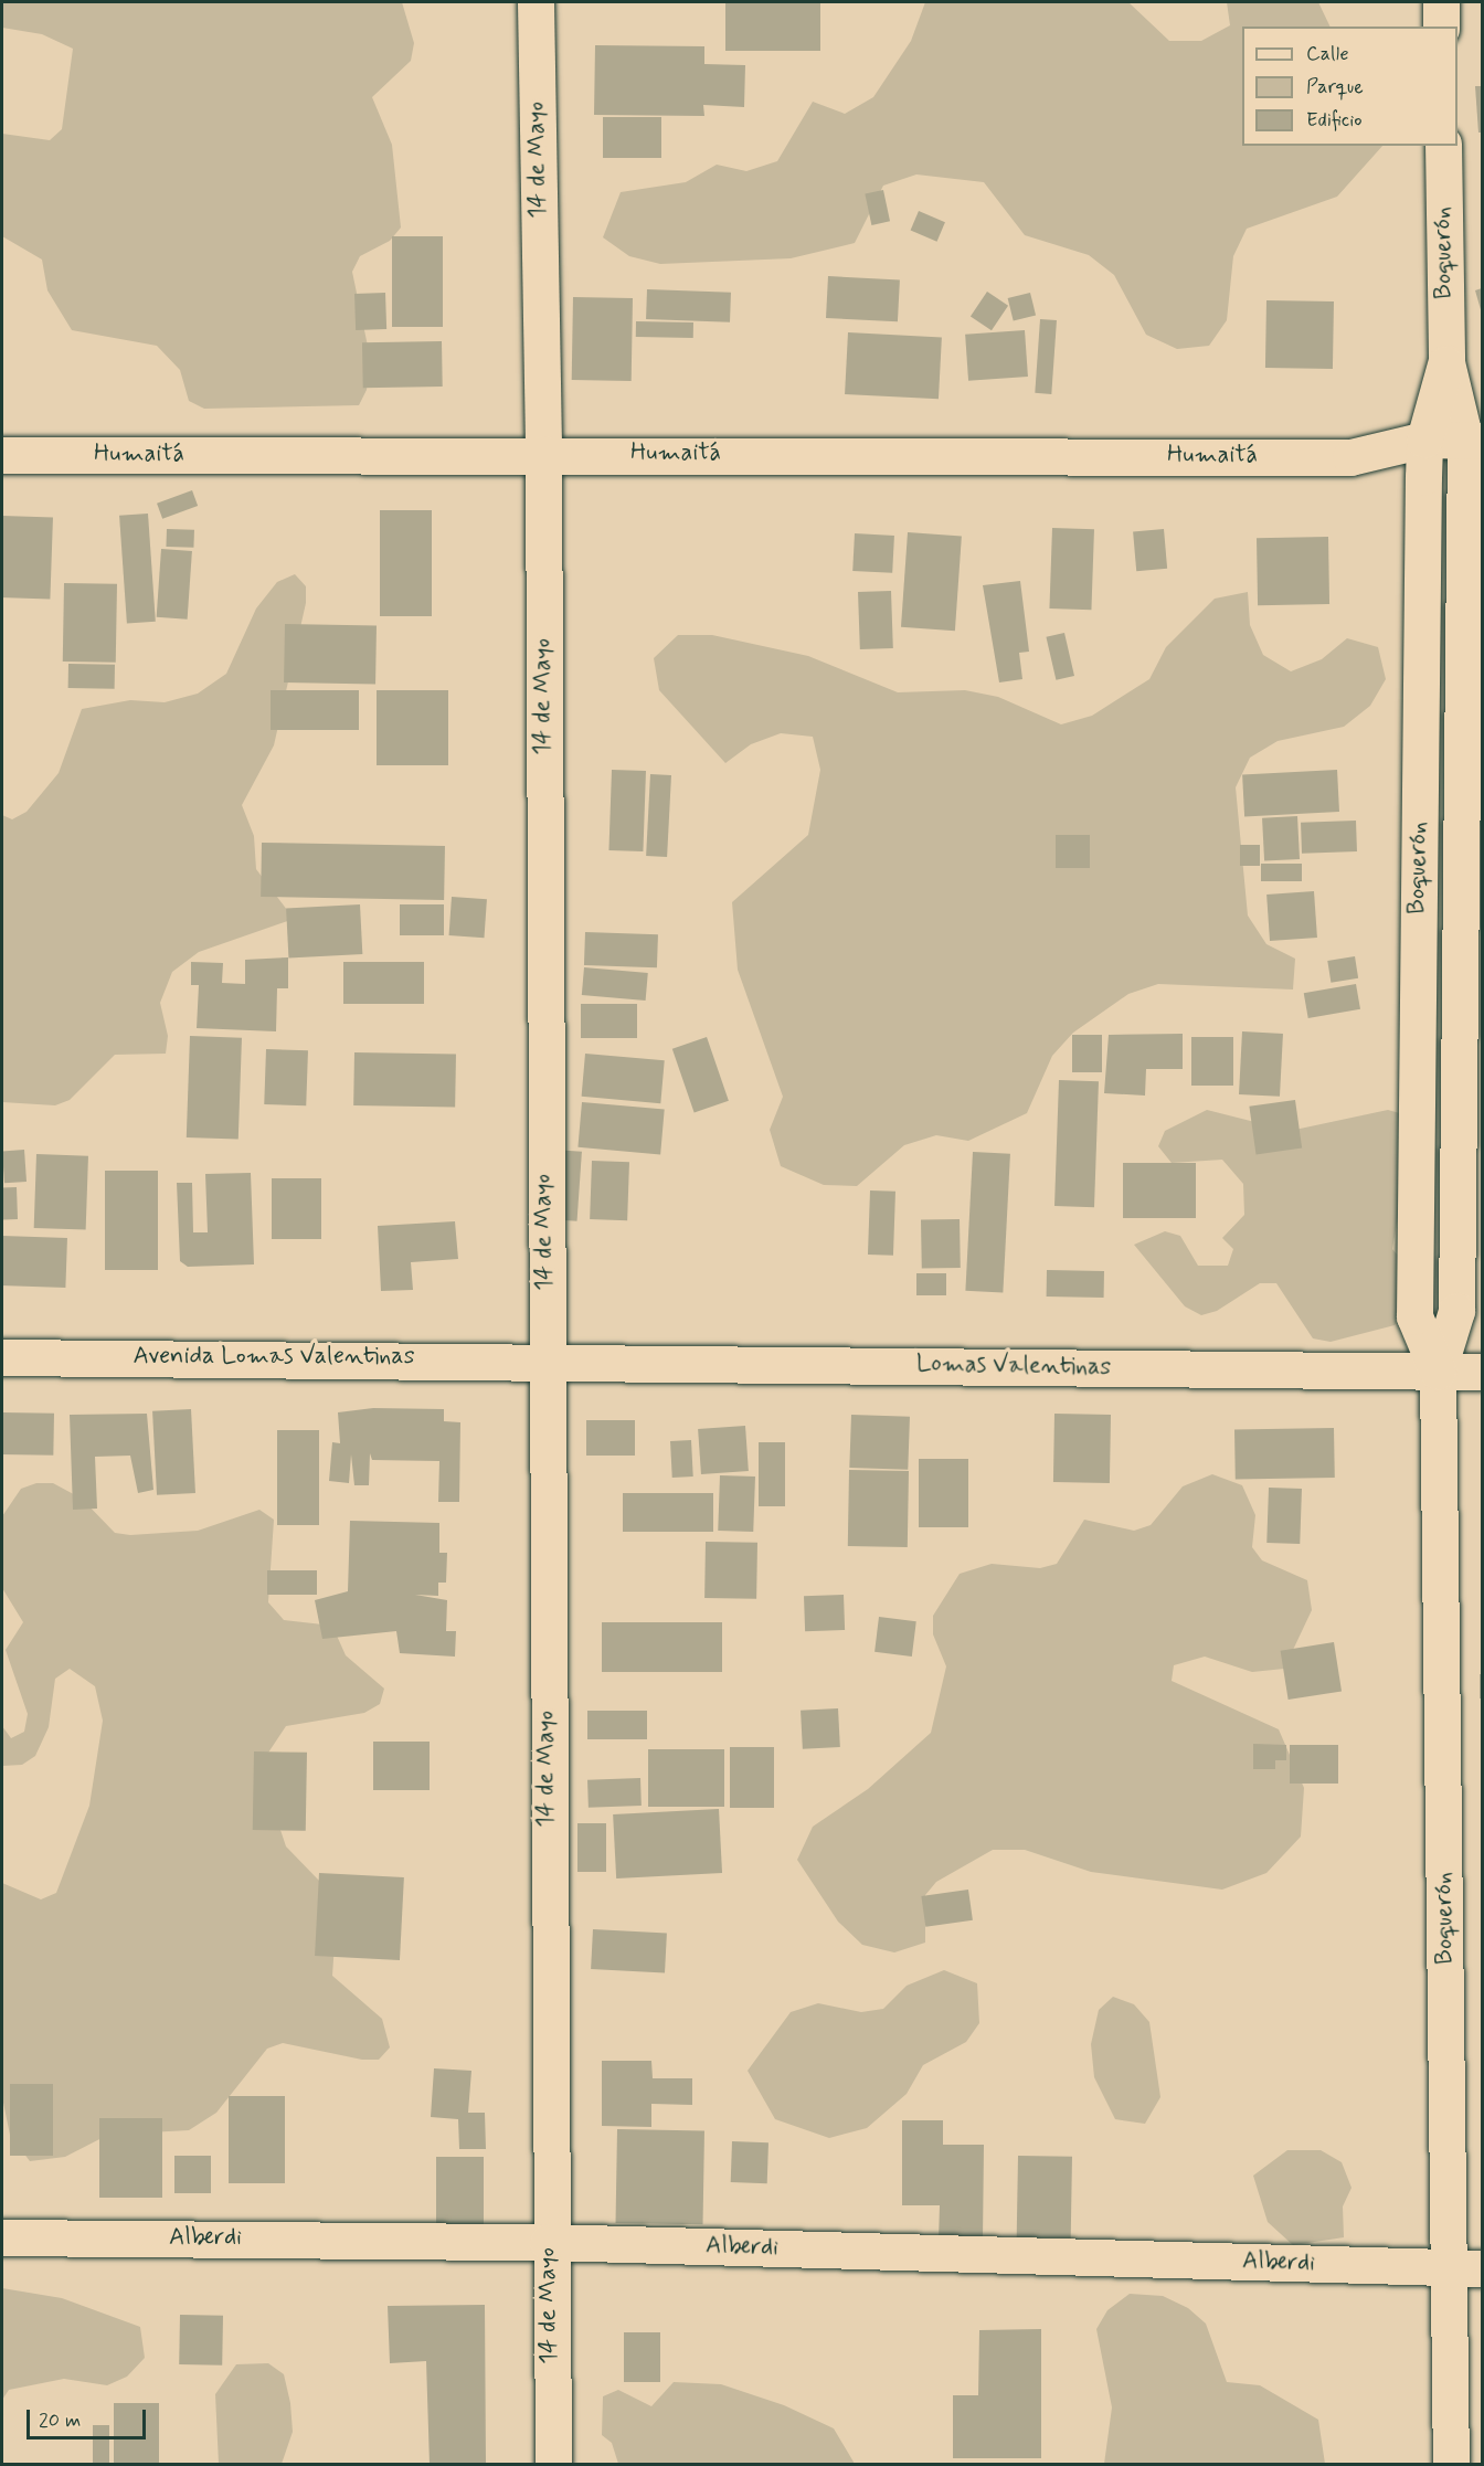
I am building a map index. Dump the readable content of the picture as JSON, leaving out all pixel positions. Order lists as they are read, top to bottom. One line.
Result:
{"streets":{"street":["14 de Mayo","Boquerón","Humaitá","Avenida Lomas Valentinas","Lomas Valentinas","Alberdi"]},"crossings":[["14 de Mayo","Humaitá"],["14 de Mayo","Avenida Lomas Valentinas"],["14 de Mayo","Lomas Valentinas"],["14 de Mayo","Alberdi"],["Boquerón","Humaitá"],["Boquerón","Lomas Valentinas"],["Boquerón","Alberdi"],["Avenida Lomas Valentinas","Lomas Valentinas"]],"legend":["Calle","Parque","Edificio"],"scale_bar":"20 m"}
